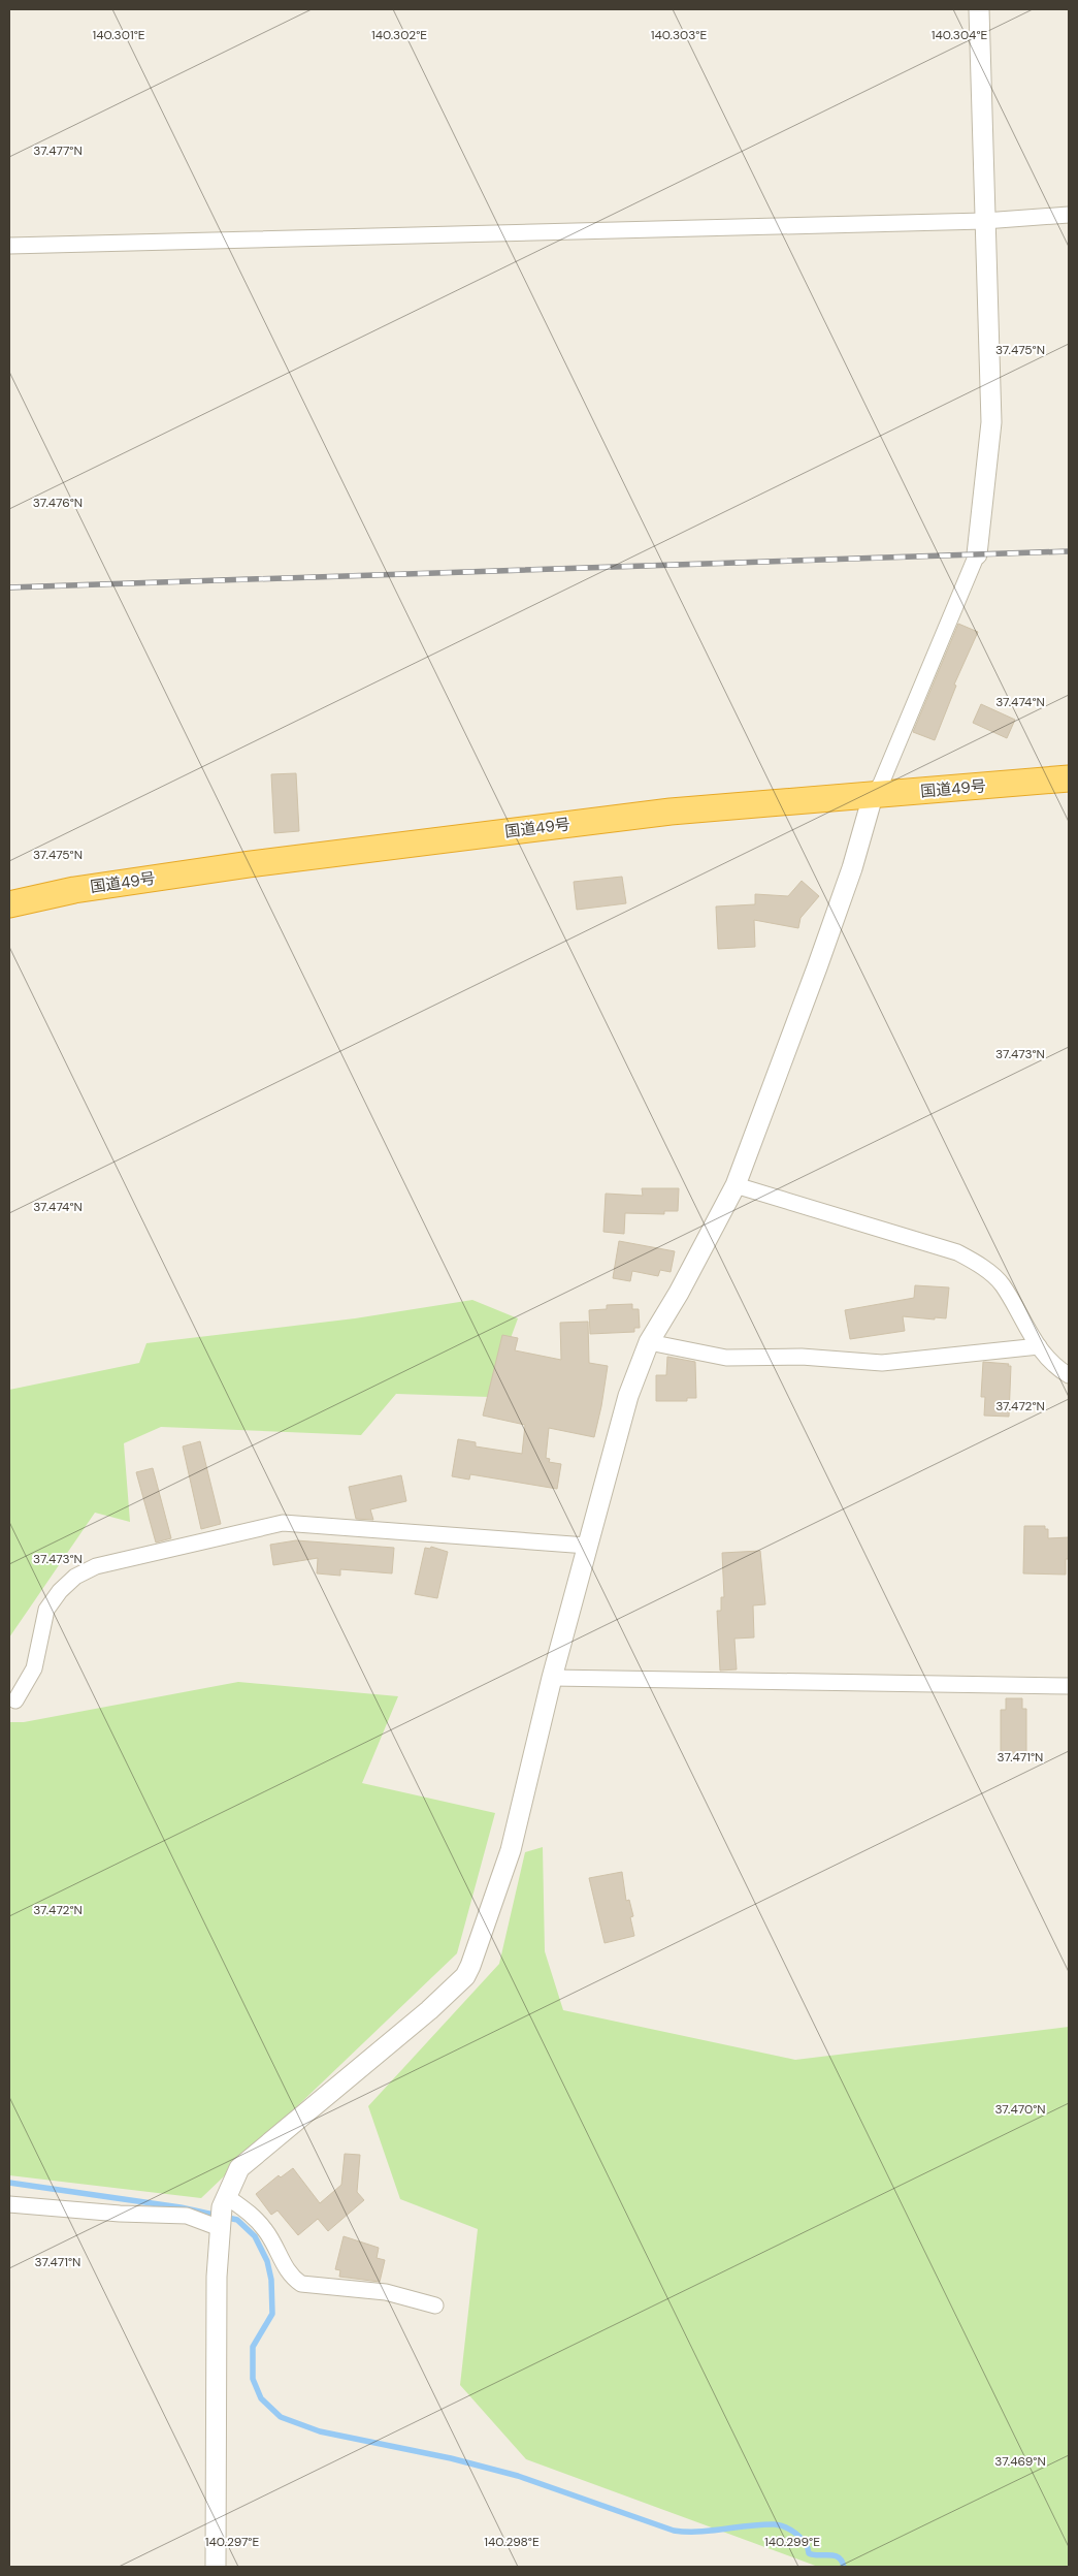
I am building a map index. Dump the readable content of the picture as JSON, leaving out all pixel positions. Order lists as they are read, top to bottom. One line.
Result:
{"streets":{"highway":["国道49号"]},"coordinates":["140.302°E","140.303°E","140.304°E","140.301°E","37.477°N","37.475°N","37.476°N","37.474°N","37.473°N","37.472°N","37.471°N","37.470°N","37.469°N","140.297°E","140.298°E","140.299°E"]}
